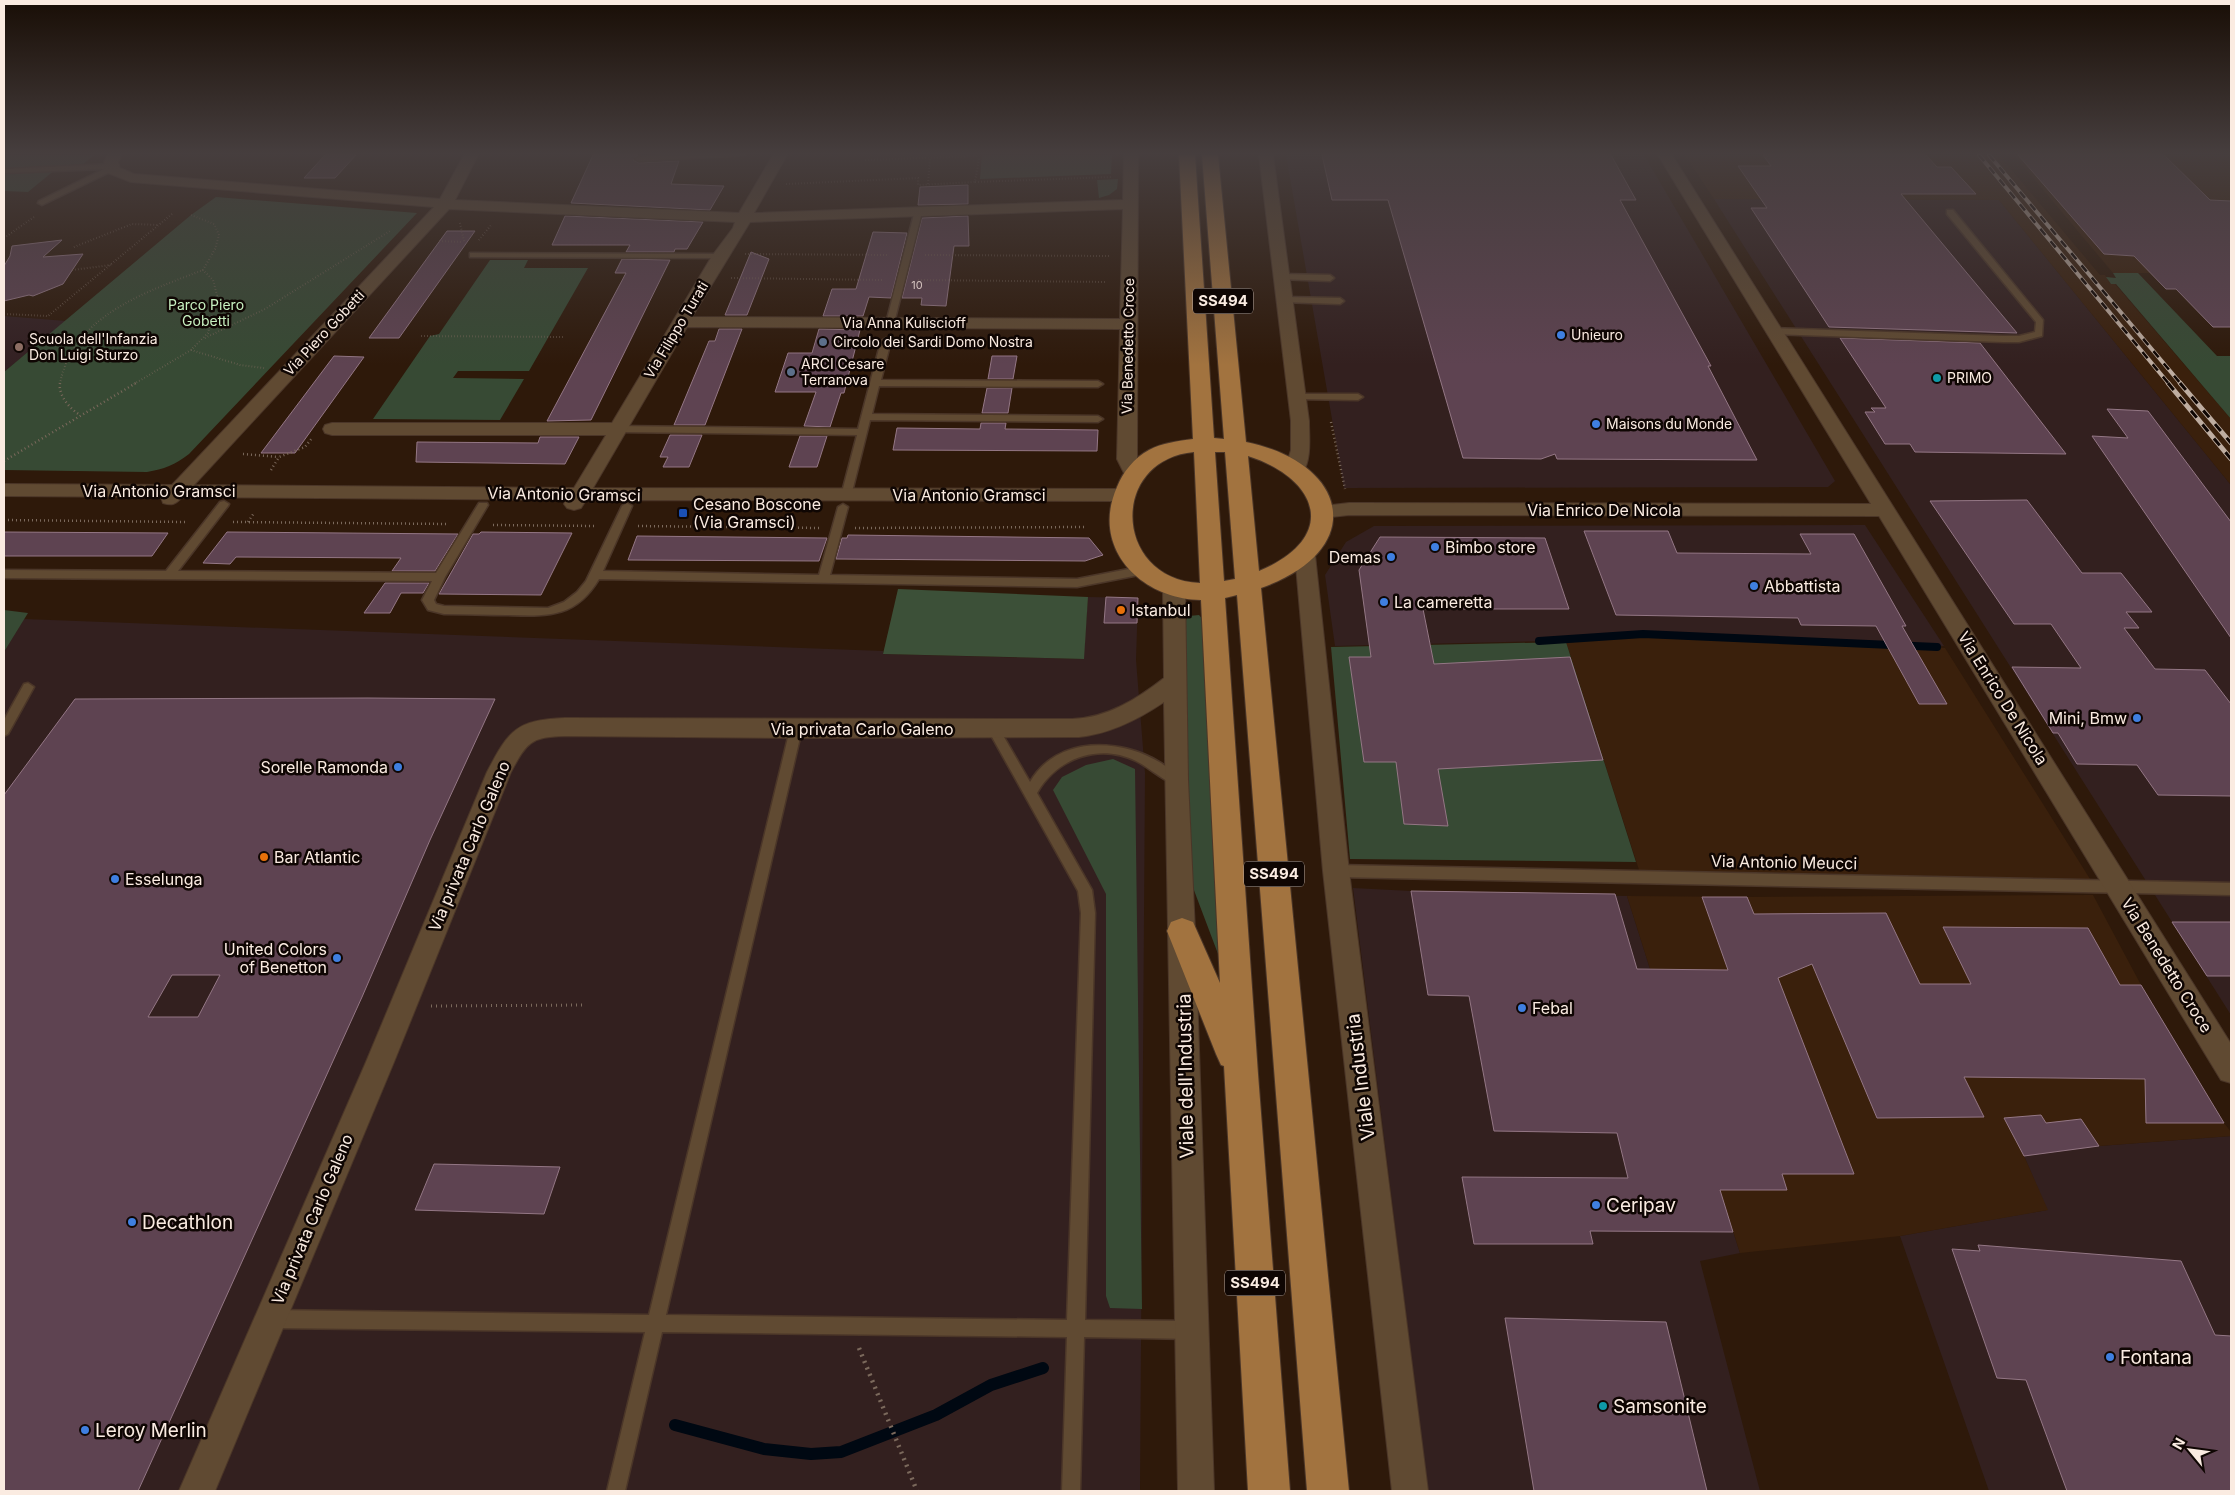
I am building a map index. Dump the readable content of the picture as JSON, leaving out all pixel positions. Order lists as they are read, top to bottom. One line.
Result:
{"streets":{"main road":["SS494"],"street":["Via Anna Kuliscioff","Via Filippo Turati","Via Piero Gobetti","Via Benedetto Croce","Via Antonio Gramsci","Via Enrico De Nicola","Via privata Carlo Galeno","Viale dell'Industria","Viale Industria"],"lane":["Via Antonio Meucci"]},"crossings":[["Via Anna Kuliscioff","Via Filippo Turati"],["Via Anna Kuliscioff","Via Benedetto Croce"],["Via Filippo Turati","Via Antonio Gramsci"],["Via Piero Gobetti","Via Antonio Gramsci"],["Via Benedetto Croce","Via Antonio Gramsci"],["Via Benedetto Croce","Via Enrico De Nicola"],["Via Benedetto Croce","Via Antonio Meucci"],["Via Enrico De Nicola","Via Antonio Meucci"],["Via privata Carlo Galeno","Viale dell'Industria"],["Via Antonio Meucci","Viale Industria"]],"parks":["Parco Piero Gobetti"],"places":{"other":["Unieuro","Circolo dei Sardi Domo Nostra","Scuola dell'Infanzia Don Luigi Sturzo","ARCI Cesare Terranova","PRIMO","Maisons du Monde","Bimbo store","Demas","Abbattista","La cameretta","Istanbul","Mini, Bmw","Sorelle Ramonda","Bar Atlantic","Esselunga","United Colors of Benetton","Febal","Ceripav","Decathlon","Fontana","Samsonite","Leroy Merlin"],"transit":["Cesano Boscone (Via Gramsci)"]},"house_numbers":["10"],"north":"top left"}
